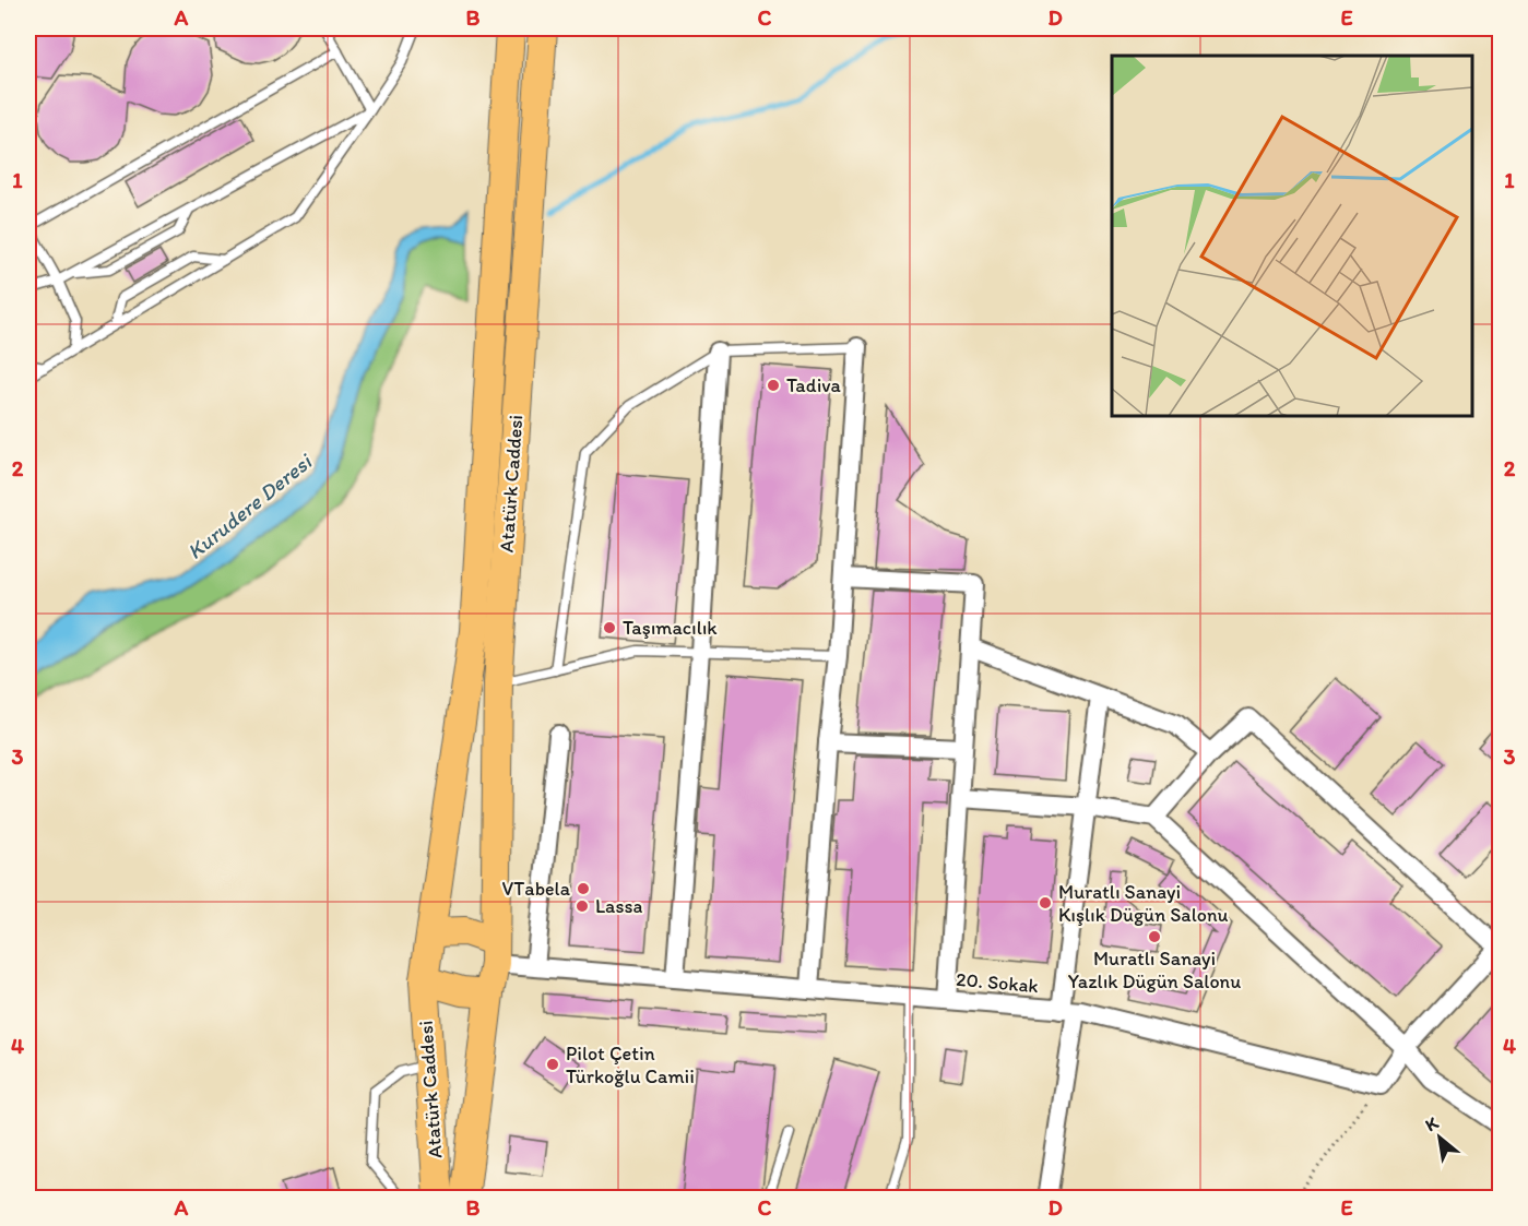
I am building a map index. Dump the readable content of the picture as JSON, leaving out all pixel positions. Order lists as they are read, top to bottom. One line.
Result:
{"streets":{"main road":["Atatürk Caddesi"],"street":["20. Sokak"]},"crossings":[["Atatürk Caddesi","20. Sokak"]],"water":["Kurudere Deresi"],"places":["Tadiva","Taşımacılık","VTabela","Muratlı Sanayi Kışlık Dügün Salonu","Lassa","Muratlı Sanayi Yazlık Dügün Salonu","Pilot Çetin Türkoğlu Camii"],"north":"top left","grid":{"columns":["A","B","C","D","E"],"rows":["1","2","3","4"]}}
